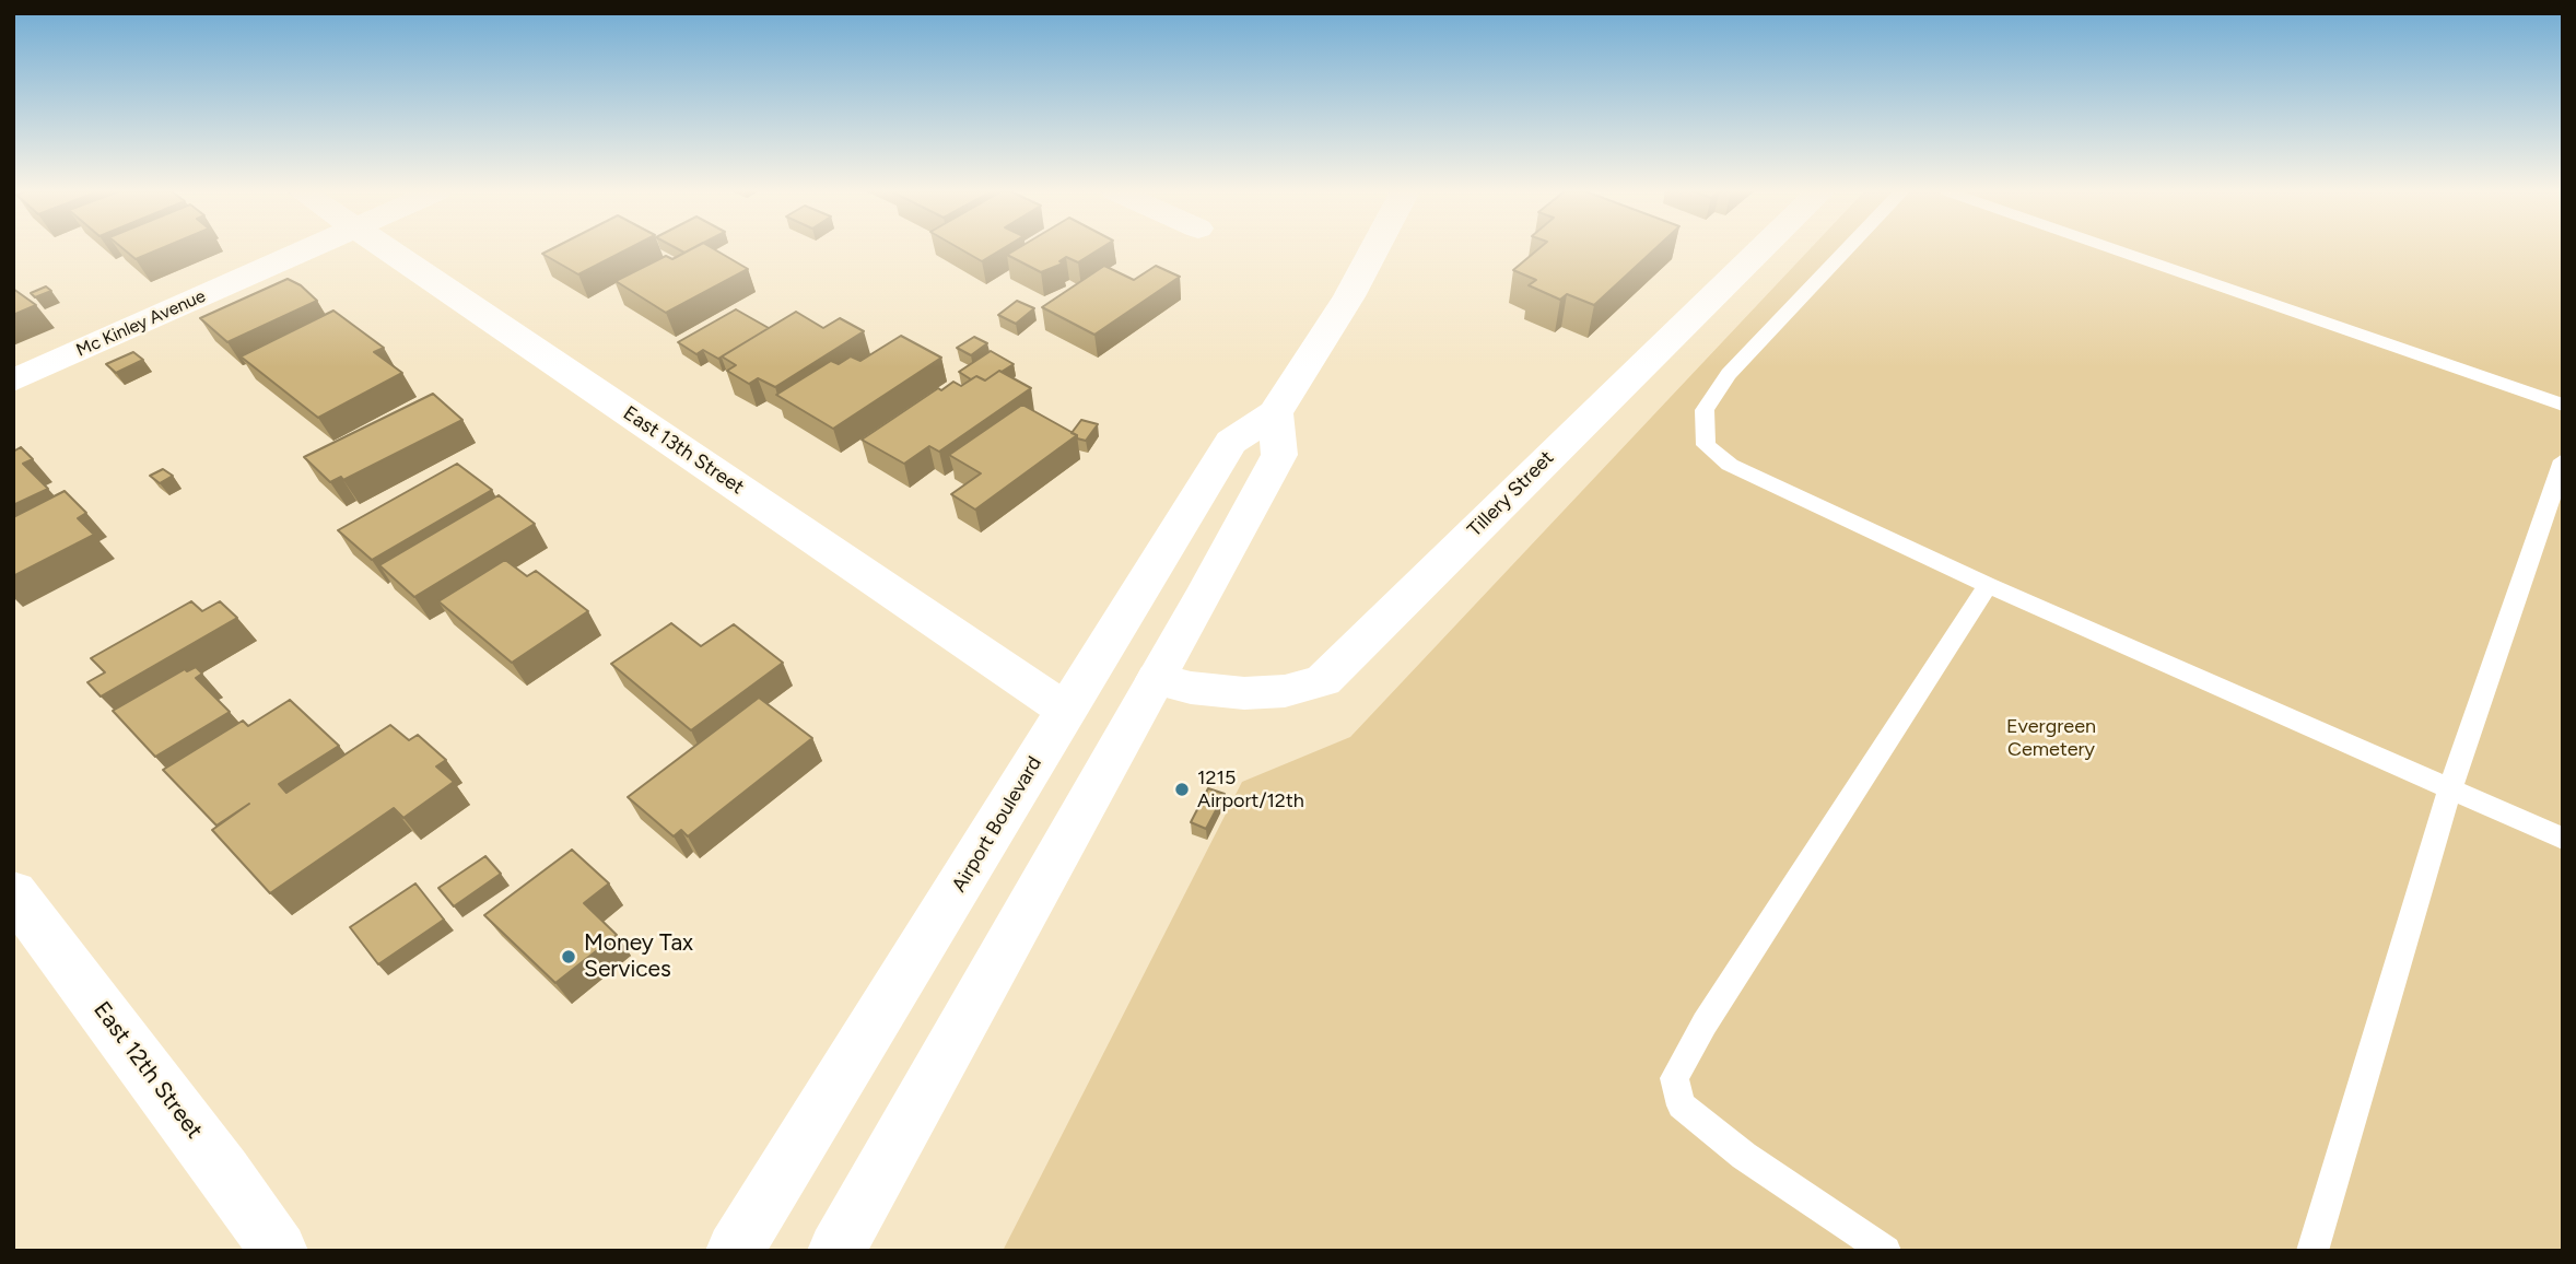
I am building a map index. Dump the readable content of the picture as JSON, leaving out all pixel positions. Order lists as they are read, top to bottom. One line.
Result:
{"streets":{"street":["Mc Kinley Avenue","East 13th Street","Tillery Street","Airport Boulevard","East 12th Street"]},"crossings":[["East 13th Street","Airport Boulevard"]],"parks":["Evergreen Cemetery"],"places":["1215 Airport/12th","Money Tax Services"]}
